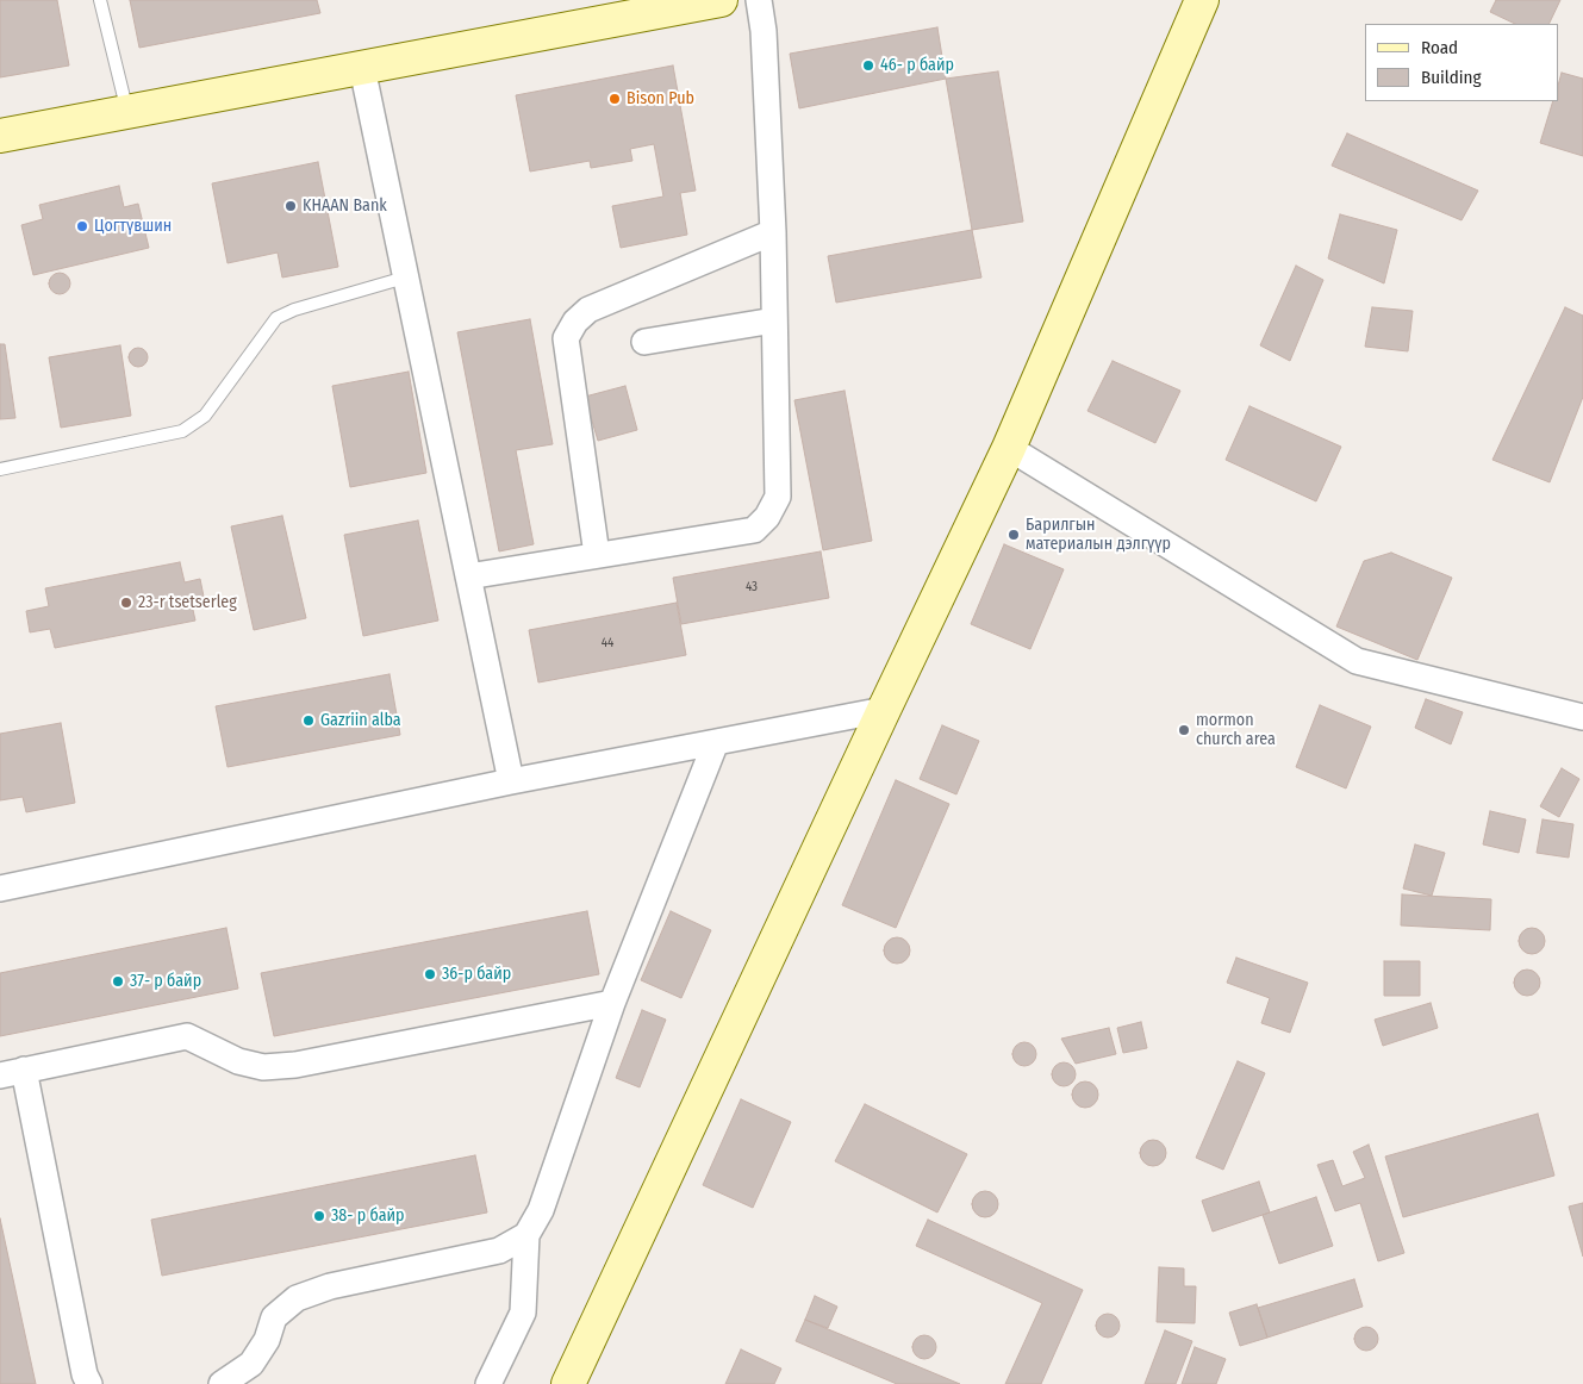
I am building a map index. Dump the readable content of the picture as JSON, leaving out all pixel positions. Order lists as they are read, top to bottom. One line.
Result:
{"places":["46- р байр","Bison Pub","KHAAN Bank","Цогтүвшин","Барилгын материалын дэлгүүр","23-r tsetserleg","Gazriin alba","mormon church area","36-р байр","37- р байр","38- р байр"],"house_numbers":["43","44"],"legend":["Road","Building"]}
